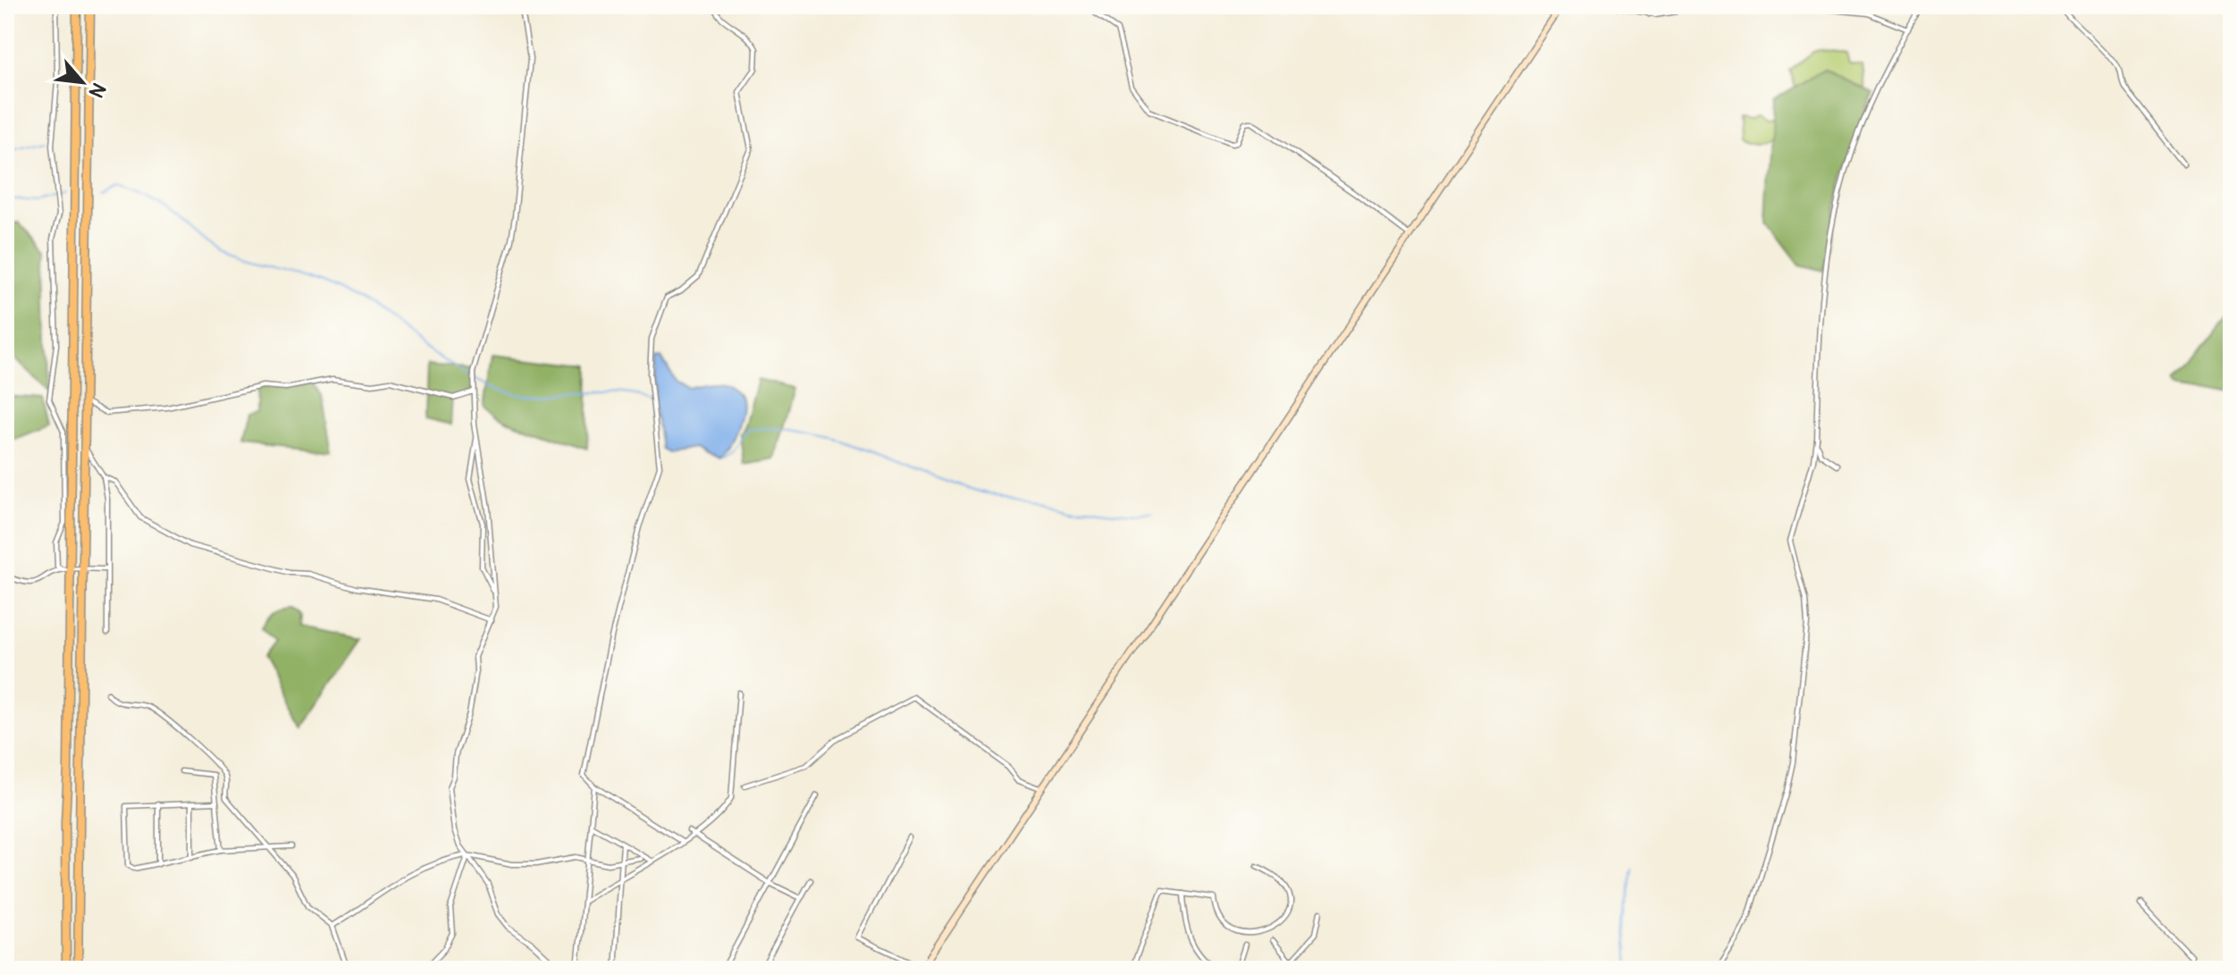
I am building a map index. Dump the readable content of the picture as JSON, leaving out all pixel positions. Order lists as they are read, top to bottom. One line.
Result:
{"north":"bottom right"}
